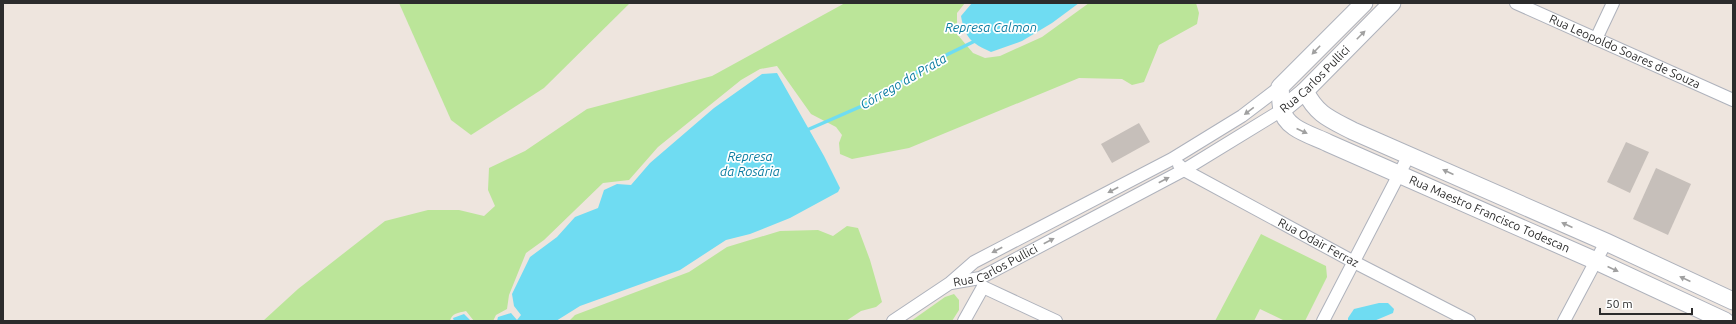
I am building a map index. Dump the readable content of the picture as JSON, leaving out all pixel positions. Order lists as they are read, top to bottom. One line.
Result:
{"streets":{"main road":["Rua Carlos Pullici","Rua Maestro Francisco Todescan"],"street":["Rua Leopoldo Soares de Souza","Rua Odair Ferraz"]},"crossings":[["Rua Carlos Pullici","Rua Maestro Francisco Todescan"],["Rua Carlos Pullici","Rua Odair Ferraz"]],"water":["Represa Calmon","Córrego da Prata","Represa da Rosária"],"scale_bar":"50 m"}
